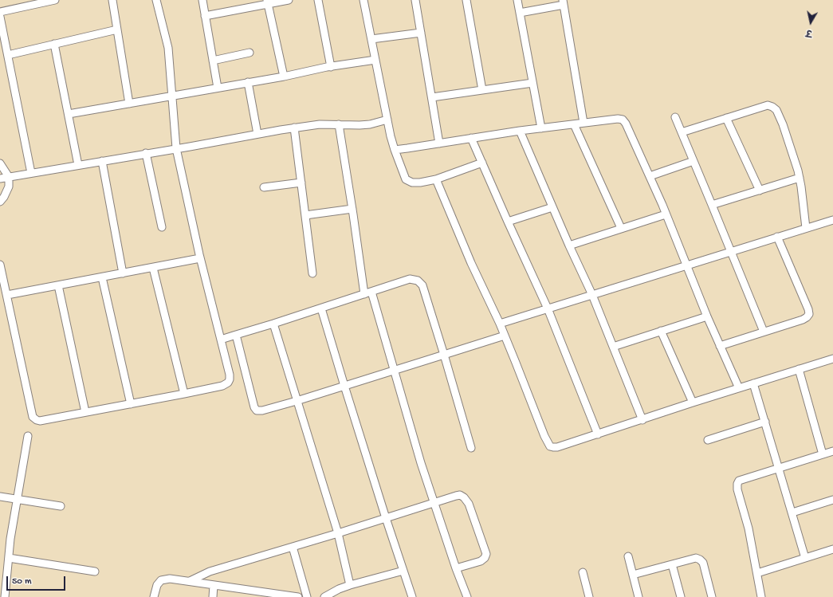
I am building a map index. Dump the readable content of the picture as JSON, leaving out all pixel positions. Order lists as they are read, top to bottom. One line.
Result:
{"scale_bar":"50 m","north":"bottom"}
